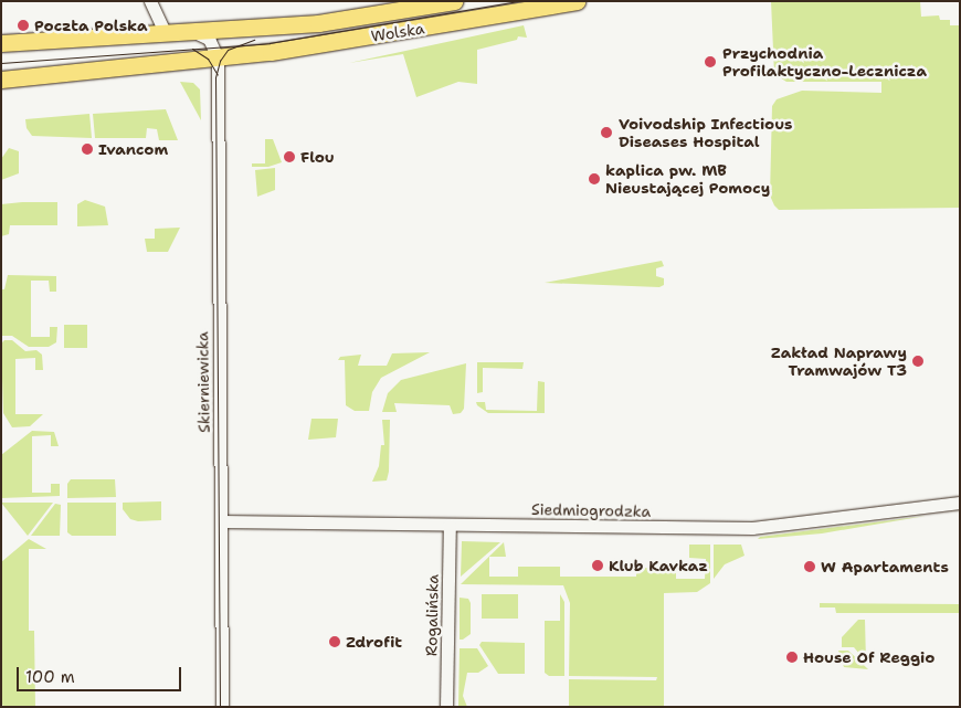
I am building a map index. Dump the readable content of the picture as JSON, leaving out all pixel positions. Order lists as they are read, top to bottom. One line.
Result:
{"streets":{"main road":["Wolska"],"street":["Skierniewicka","Siedmiogrodzka","Rogalińska"]},"crossings":[["Wolska","Skierniewicka"],["Skierniewicka","Siedmiogrodzka"],["Siedmiogrodzka","Rogalińska"]],"places":["Poczta Polska","Przychodnia Profilaktyczno-Lecznicza","Voivodship Infectious Diseases Hospital","Ivancom","Flou","kaplica pw. MB Nieustającej Pomocy","Zakład Naprawy Tramwajów T3","Klub Kavkaz","W Apartaments","Zdrofit","House Of Reggio"],"scale_bar":"100 m"}
